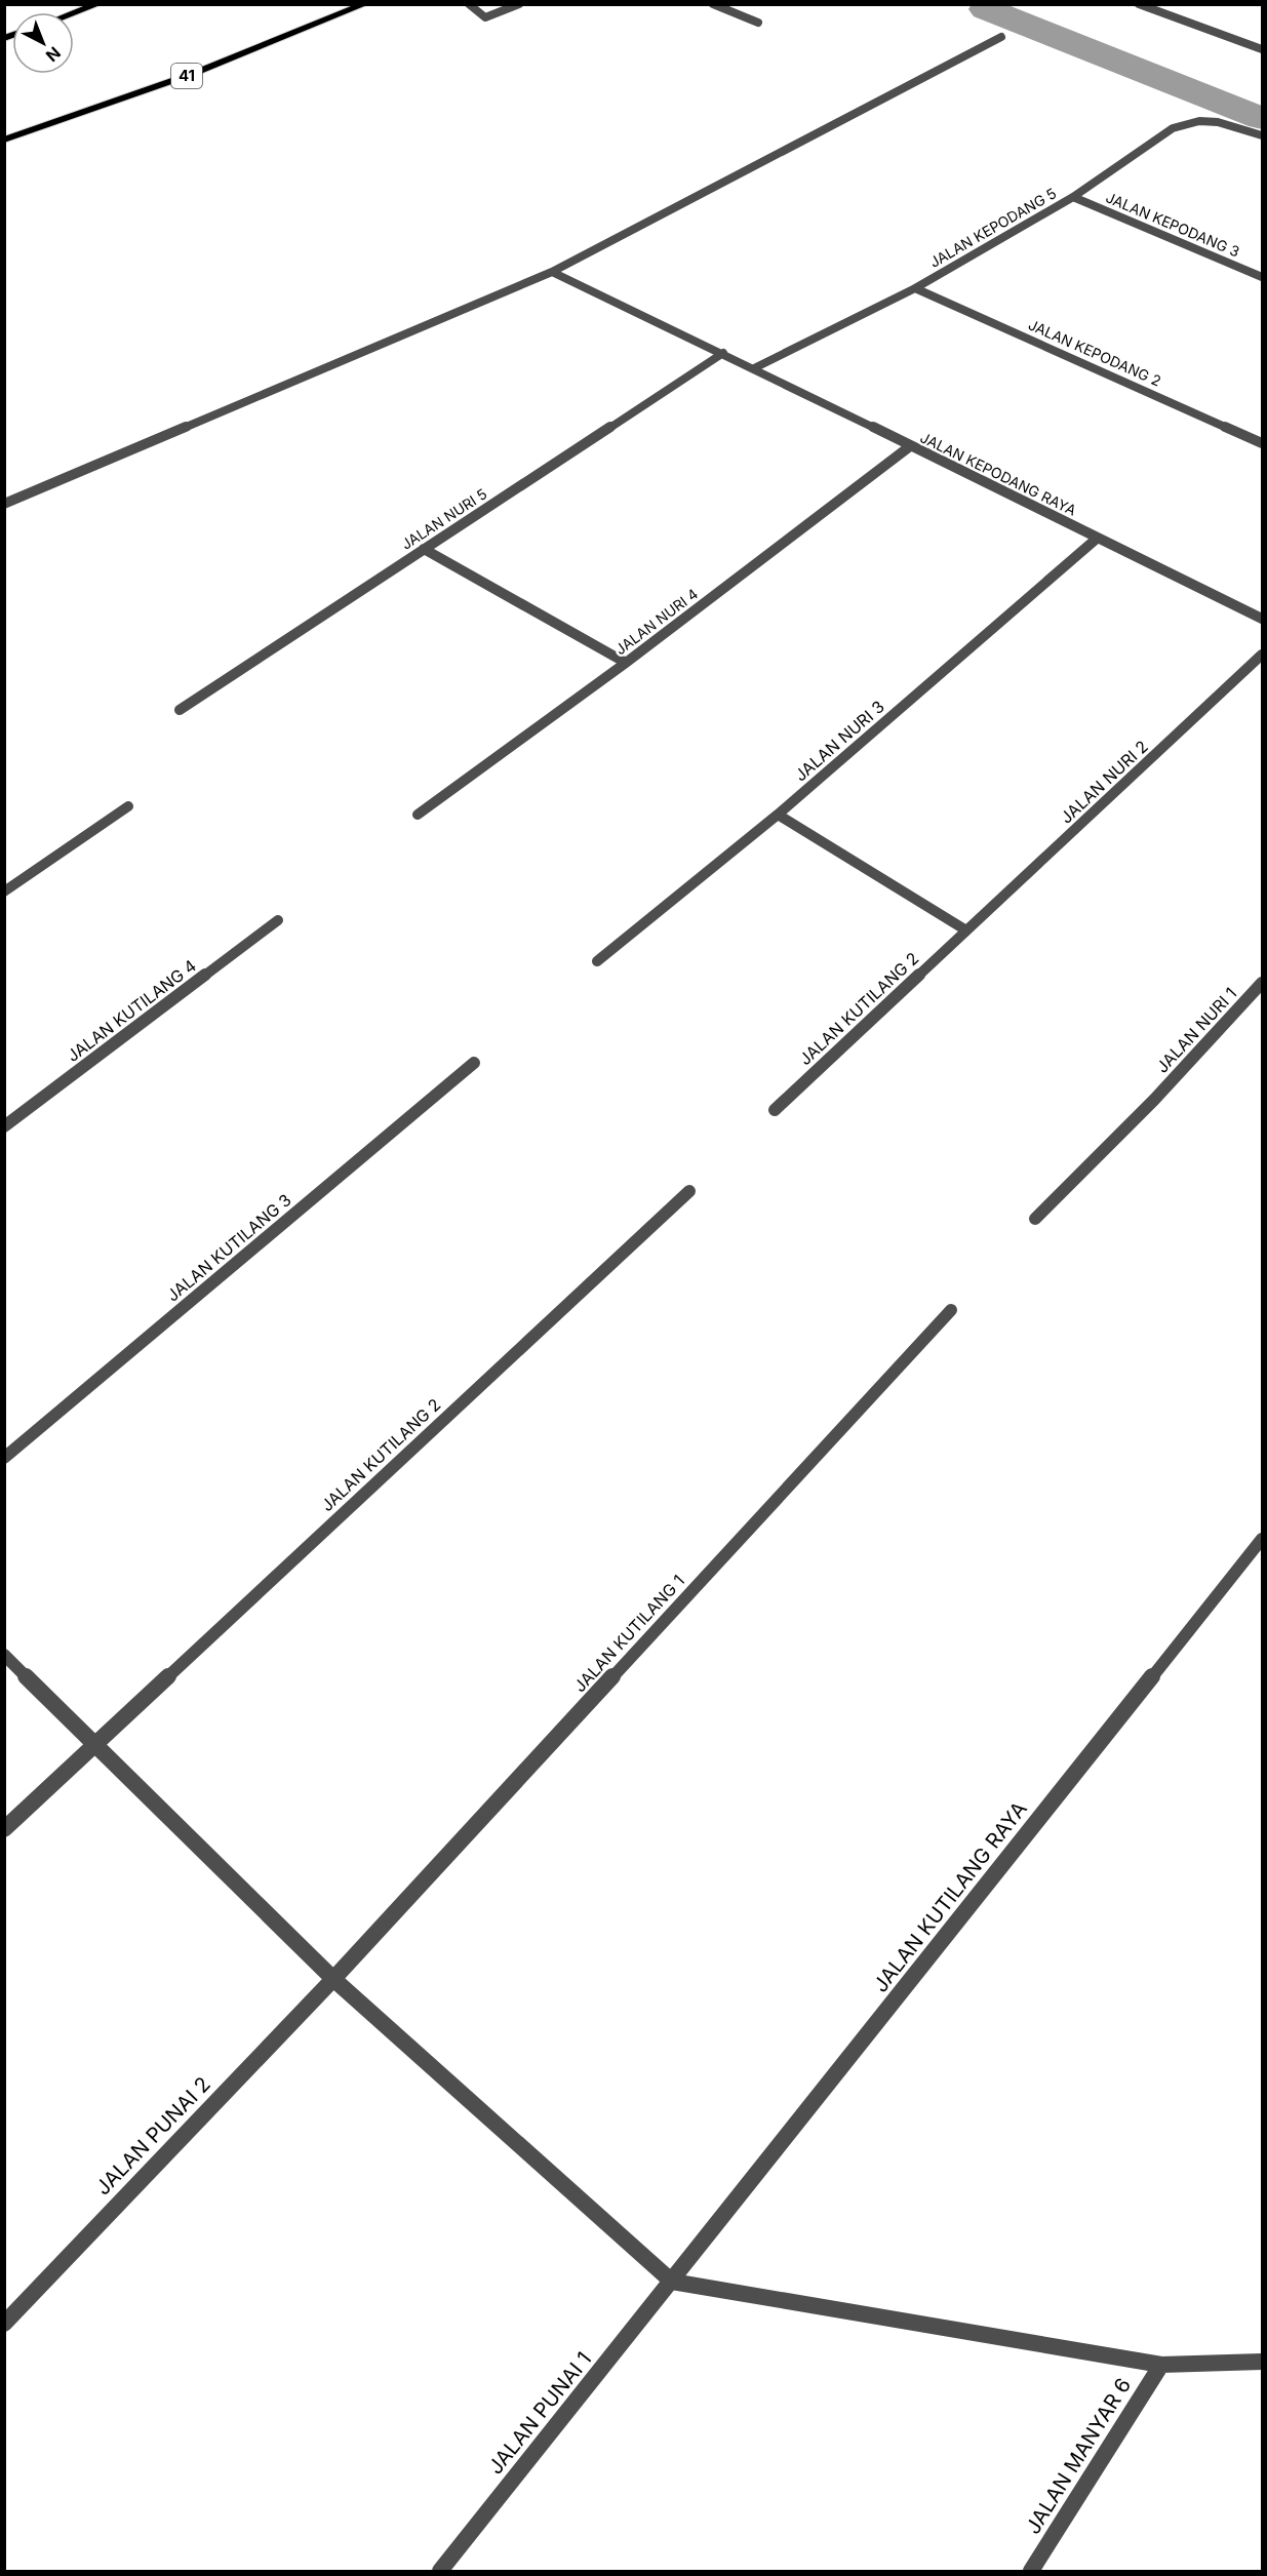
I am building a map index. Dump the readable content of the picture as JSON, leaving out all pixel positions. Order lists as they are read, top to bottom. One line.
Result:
{"streets":{"highway":["41"],"street":["JALAN KEPODANG 3","JALAN KEPODANG 5","JALAN KEPODANG 2","JALAN KEPODANG RAYA","JALAN NURI 5","JALAN NURI 4","JALAN NURI 3","JALAN NURI 2","JALAN KUTILANG 2","JALAN KUTILANG 4","JALAN NURI 1","JALAN KUTILANG 3","JALAN KUTILANG 1","JALAN KUTILANG RAYA","JALAN PUNAI 2","JALAN PUNAI 1","JALAN MANYAR 6"]},"crossings":[["JALAN KEPODANG 3","JALAN KEPODANG 5"],["JALAN KEPODANG 5","JALAN KEPODANG 2"],["JALAN KEPODANG 5","JALAN KEPODANG RAYA"],["JALAN KEPODANG RAYA","JALAN NURI 5"],["JALAN KEPODANG RAYA","JALAN NURI 4"],["JALAN KEPODANG RAYA","JALAN NURI 3"],["JALAN NURI 2","JALAN KUTILANG 2"],["JALAN KUTILANG 1","JALAN PUNAI 2"],["JALAN KUTILANG RAYA","JALAN PUNAI 1"]],"north":"bottom right"}
